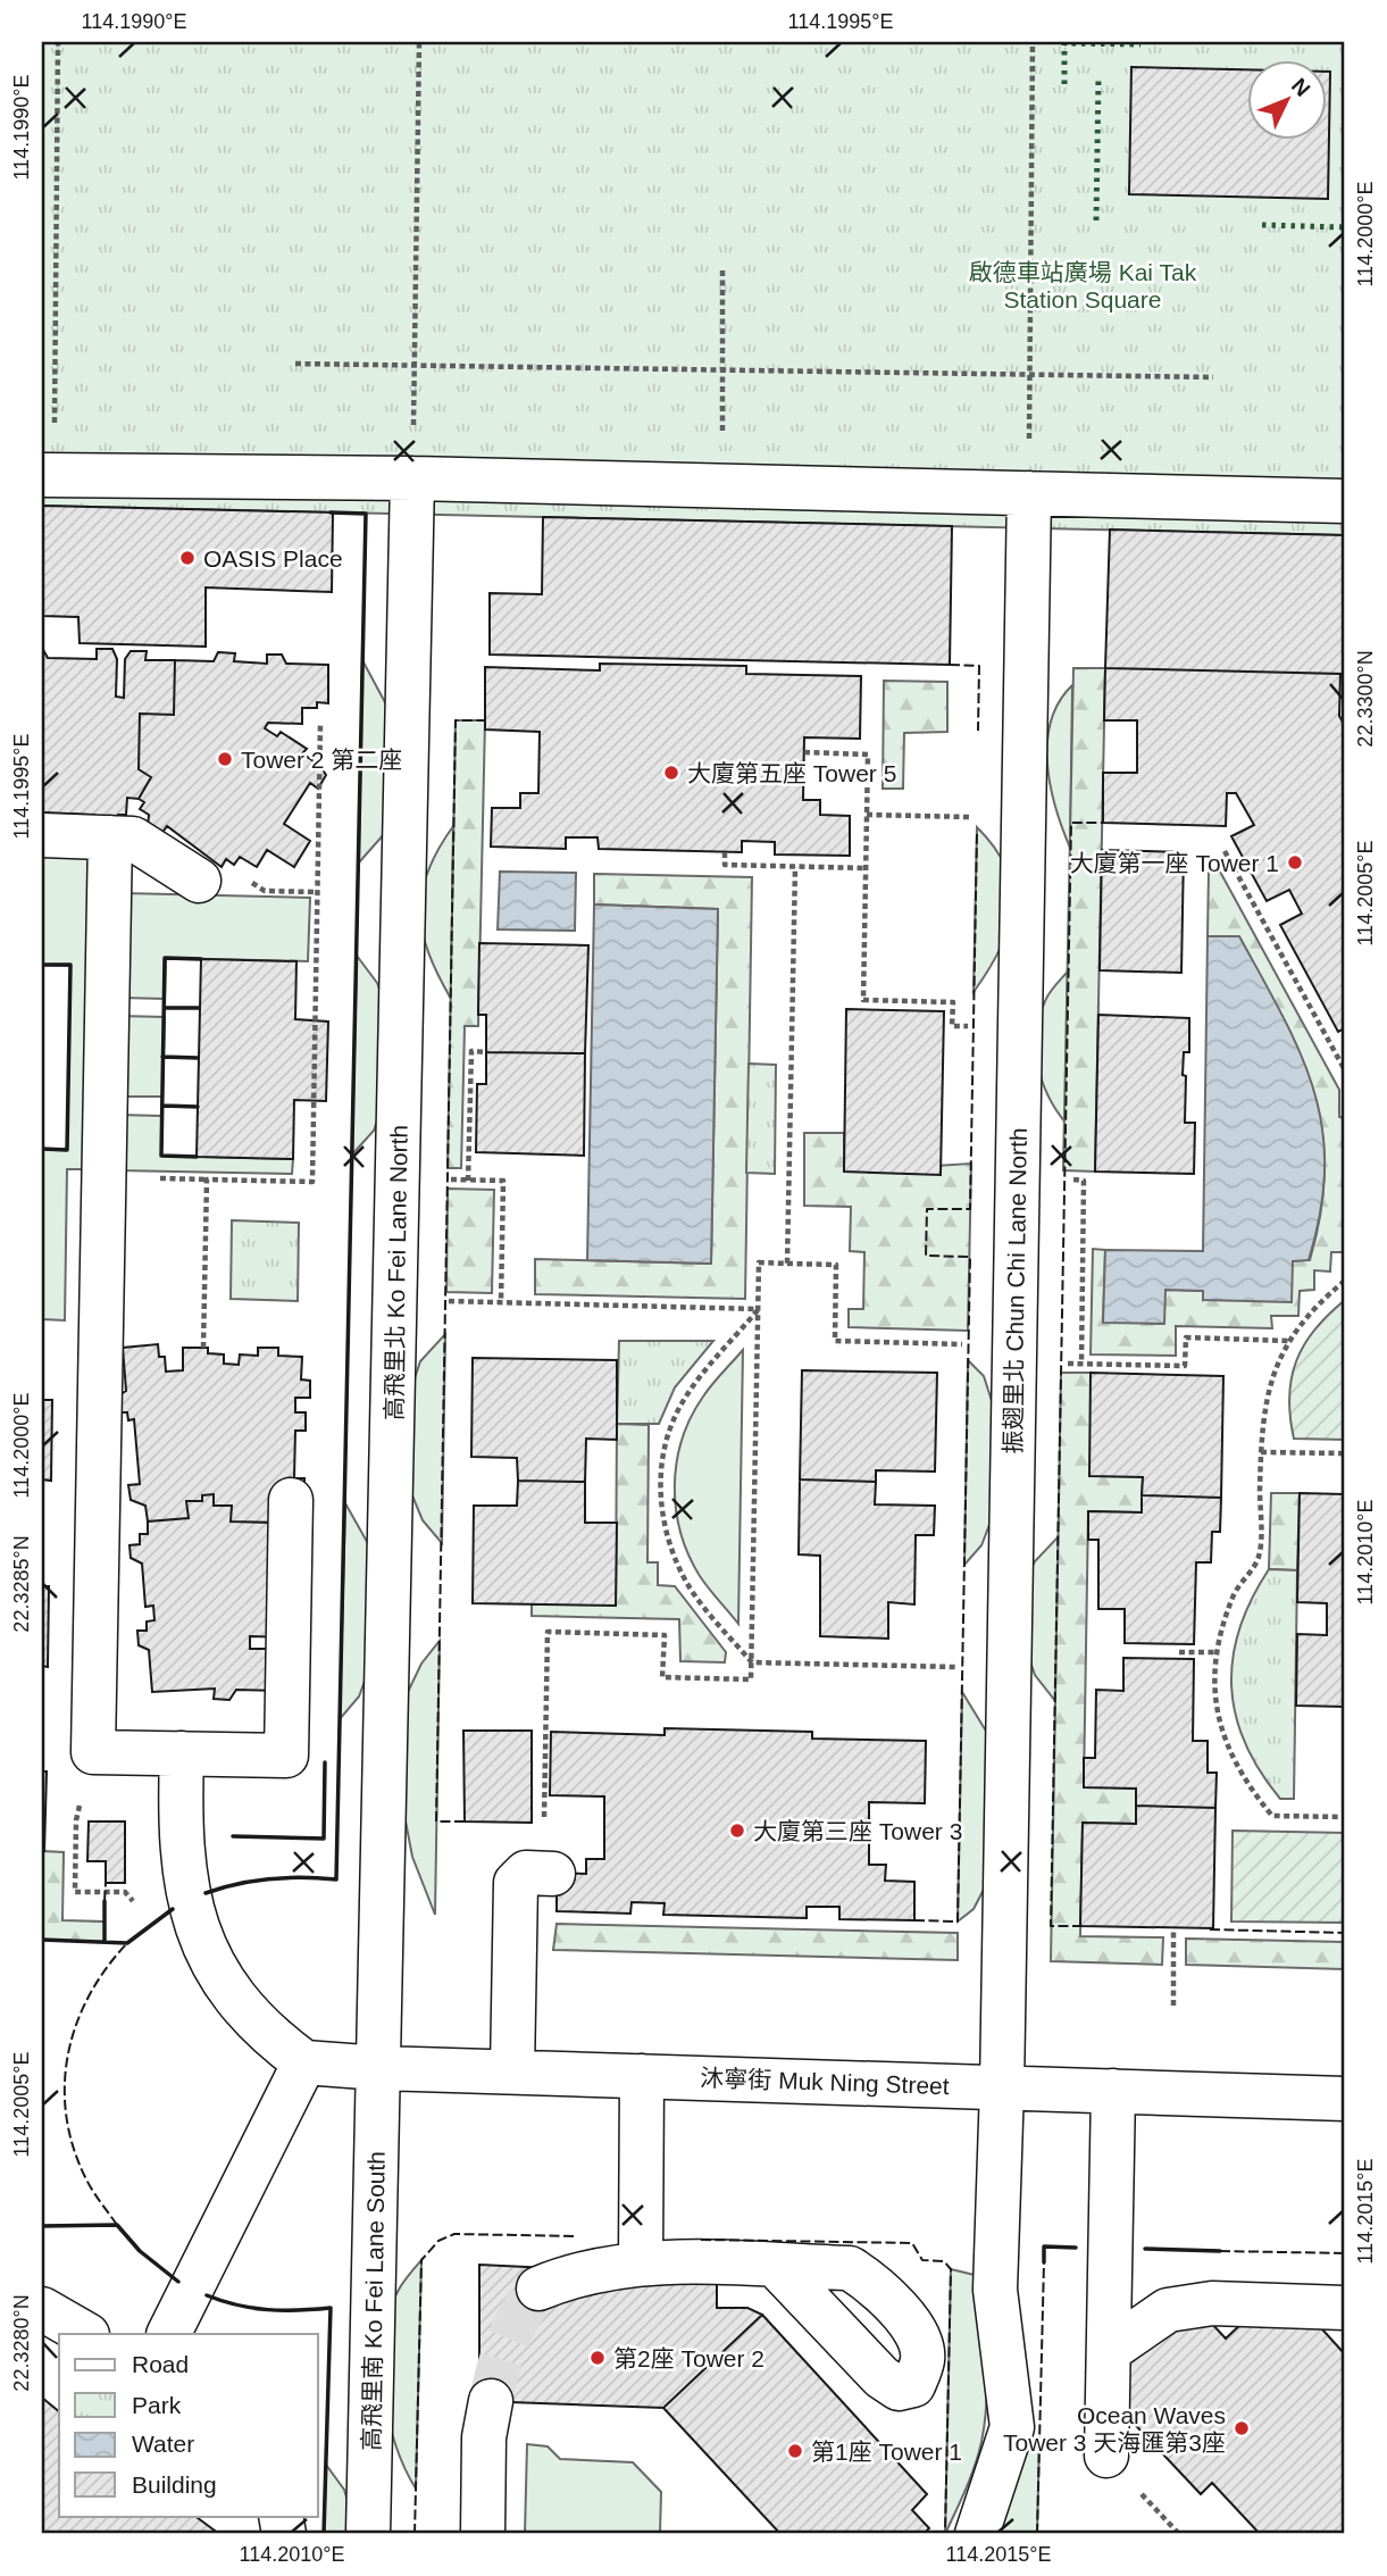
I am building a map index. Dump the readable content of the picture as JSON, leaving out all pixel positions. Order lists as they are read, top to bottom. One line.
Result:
{"streets":{"street":["高飛里北 Ko Fei Lane North","振翅里北 Chun Chi Lane North","沐寧街 Muk Ning Street","高飛里南 Ko Fei Lane South"]},"crossings":[["高飛里北 Ko Fei Lane North","沐寧街 Muk Ning Street"],["高飛里北 Ko Fei Lane North","高飛里南 Ko Fei Lane South"],["振翅里北 Chun Chi Lane North","沐寧街 Muk Ning Street"],["沐寧街 Muk Ning Street","高飛里南 Ko Fei Lane South"]],"parks":["啟德車站廣場 Kai Tak Station Square"],"places":["OASIS Place","Tower 2 第二座","大廈第五座 Tower 5","大廈第一座 Tower 1","大廈第三座 Tower 3","第2座 Tower 2","Ocean Waves Tower 3 天海匯第3座","第1座 Tower 1"],"legend":["Road","Park","Water","Building"],"north":"top right","coordinates":["114.1990°E","114.1995°E","114.2000°E","22.3300°N","114.2005°E","114.2010°E","22.3285°N","114.2015°E","22.3280°N"]}
